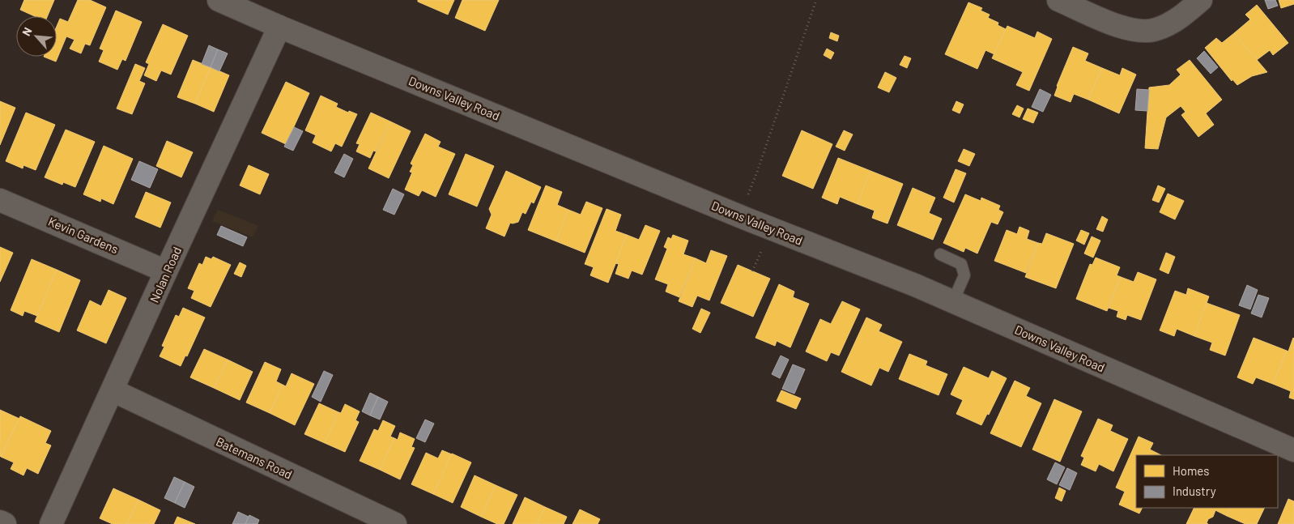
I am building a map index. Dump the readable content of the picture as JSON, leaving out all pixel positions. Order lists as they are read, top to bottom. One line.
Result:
{"streets":{"street":["Downs Valley Road","Kevin Gardens","Nolan Road","Batemans Road"]},"crossings":[["Downs Valley Road","Nolan Road"],["Kevin Gardens","Nolan Road"],["Nolan Road","Batemans Road"]],"legend":["Homes","Industry"],"north":"top left"}
